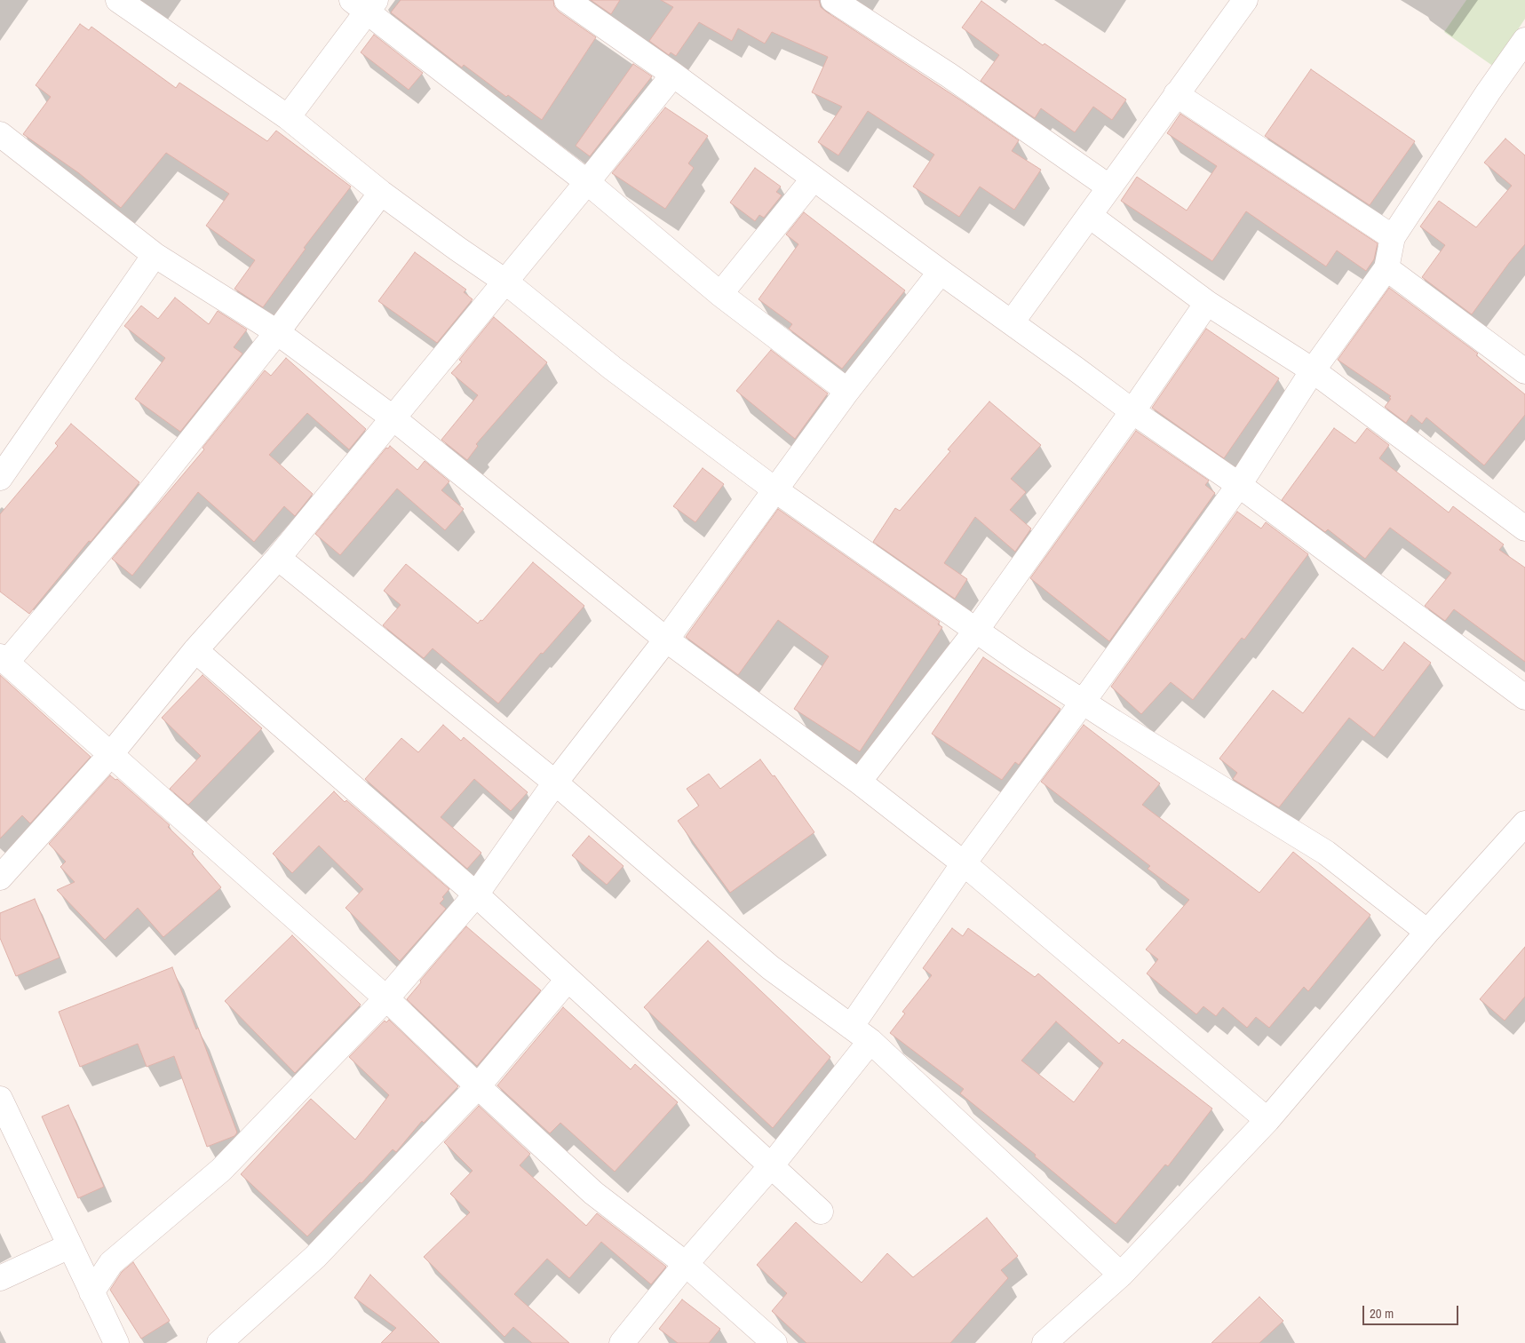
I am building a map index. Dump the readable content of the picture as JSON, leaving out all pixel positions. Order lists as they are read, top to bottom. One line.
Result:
{"scale_bar":"20 m"}
